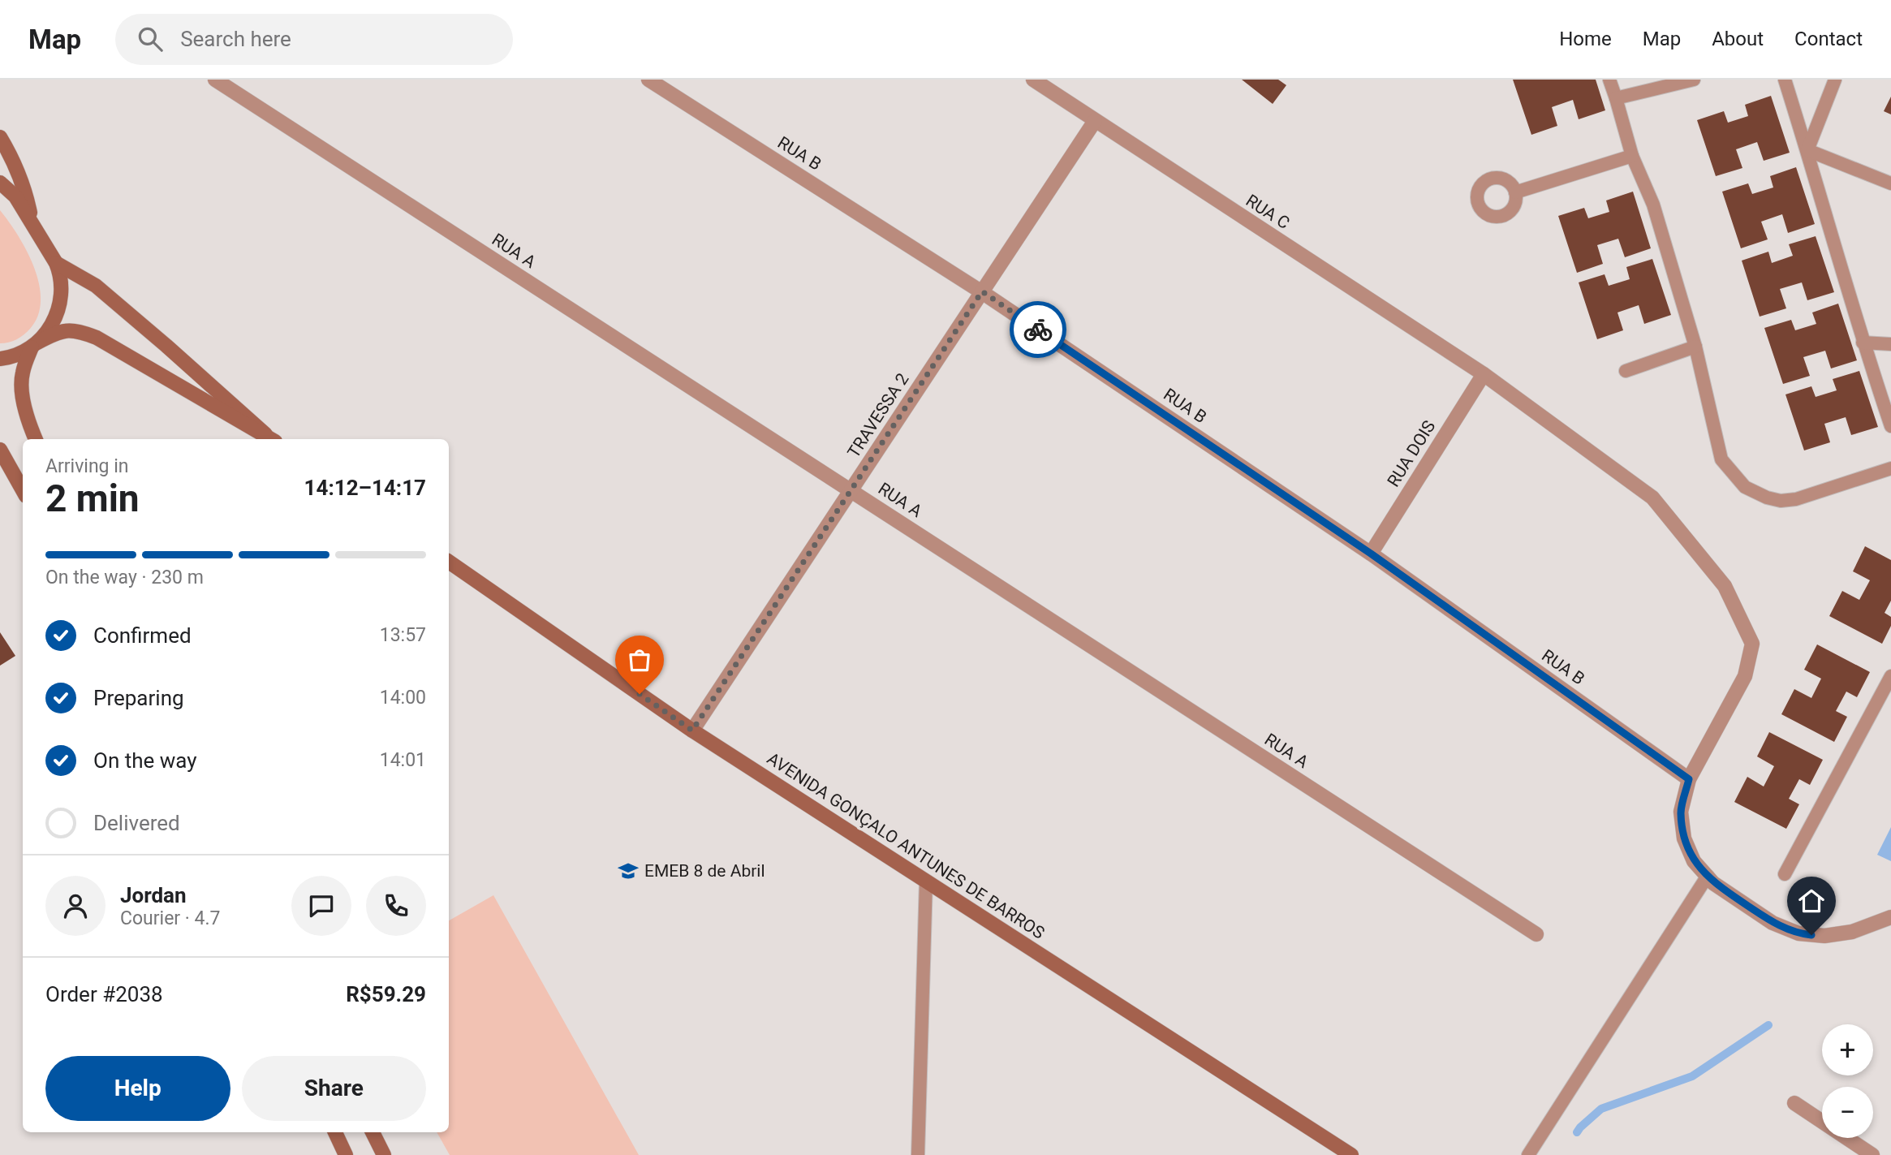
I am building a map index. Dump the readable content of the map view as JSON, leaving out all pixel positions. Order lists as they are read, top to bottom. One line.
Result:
{"streets":{"main road":["AVENIDA GONÇALO ANTUNES DE BARROS"],"street":["RUA B","RUA C","RUA A","TRAVESSA 2","RUA DOIS"]},"crossings":[["RUA B","RUA C"],["RUA B","TRAVESSA 2"],["RUA B","RUA DOIS"],["RUA C","TRAVESSA 2"],["RUA C","RUA DOIS"],["RUA A","TRAVESSA 2"],["TRAVESSA 2","AVENIDA GONÇALO ANTUNES DE BARROS"]],"places":{"school or university":["EMEB 8 de Abril"]},"page":{"header":"Map","search":"Search here","nav":["Home","Map","About","Contact"],"heading":["2 min","Arriving in","14:12–14:17"],"panel":["Jordan","Courier · 4.7","Order #2038","R$59.29"],"bar":"On the way · 230 m","list":[["Confirmed","13:57"],["Preparing","14:00"],["On the way","14:01"],"Delivered"],"map_buttons":["+","−"],"buttons":["Help","Share"]}}
